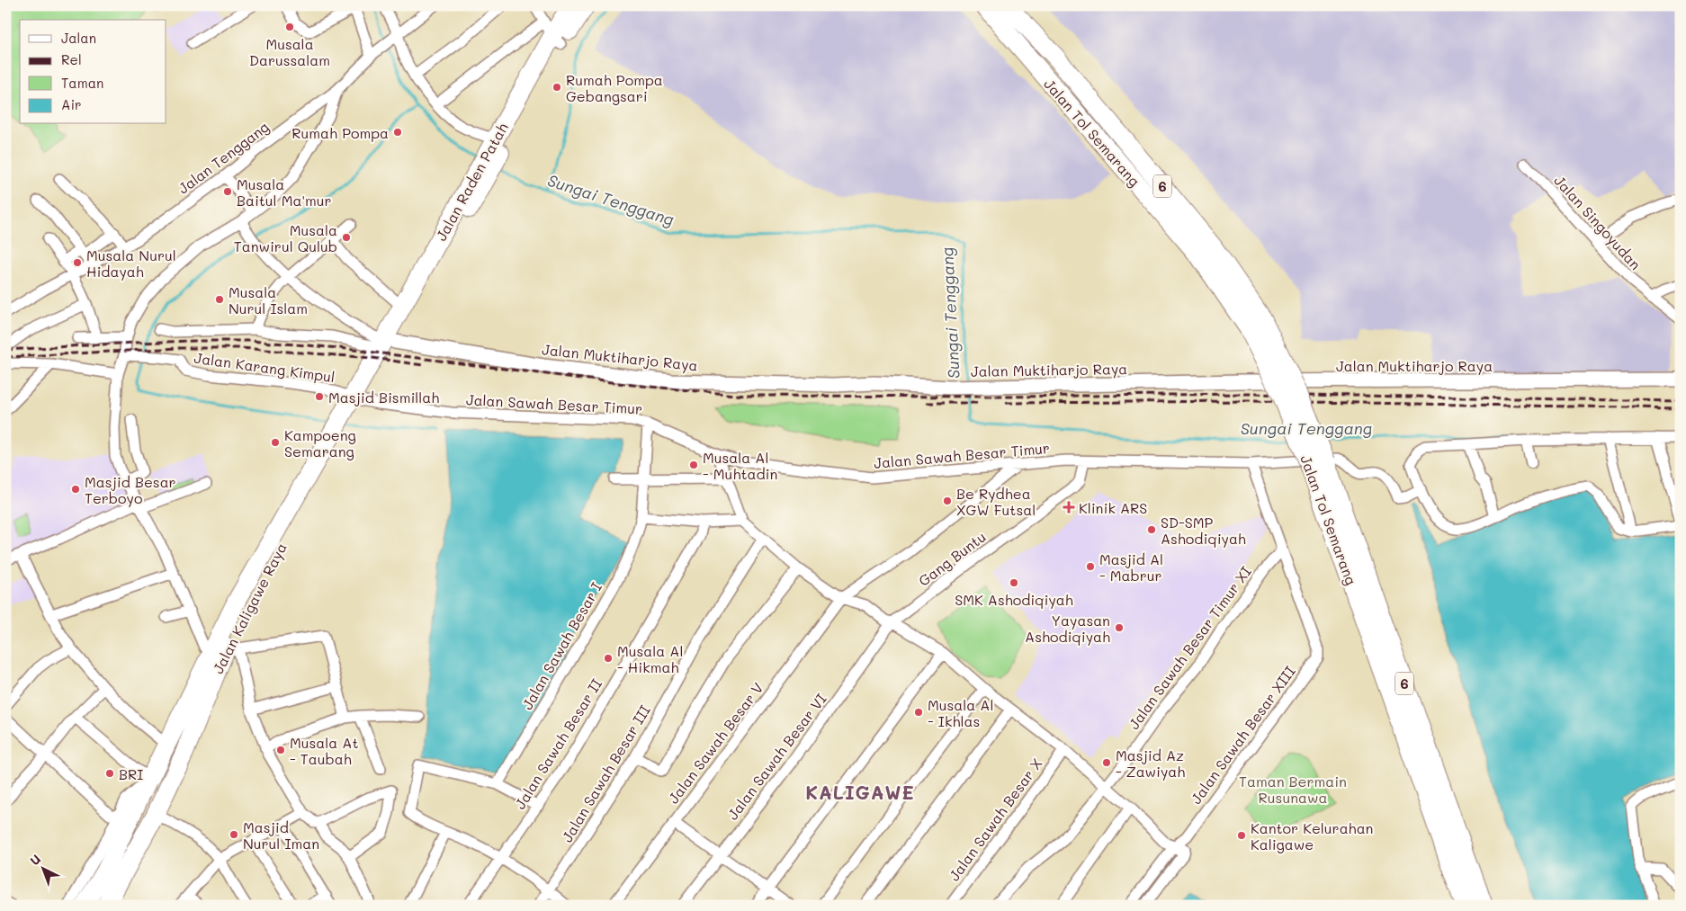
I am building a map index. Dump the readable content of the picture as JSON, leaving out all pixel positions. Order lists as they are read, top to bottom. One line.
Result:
{"streets":{"highway":["Jalan Tol Semarang","Jalan Raden Patah","6","Jalan Kaligawe Raya"],"street":["Jalan Tenggang","Jalan Singoyudan","Jalan Muktiharjo Raya","Jalan Karang Kimpul","Jalan Sawah Besar Timur","Gang Buntu","Jalan Sawah Besar I","Jalan Sawah Besar Timur XI","Jalan Sawah Besar XIII","Jalan Sawah Besar V","Jalan Sawah Besar II","Jalan Sawah Besar VI","Jalan Sawah Besar III","Jalan Sawah Besar X"]},"crossings":[["Jalan Raden Patah","Jalan Muktiharjo Raya"],["Jalan Raden Patah","Jalan Karang Kimpul"],["Jalan Raden Patah","Jalan Kaligawe Raya"],["Jalan Muktiharjo Raya","Jalan Karang Kimpul"],["Jalan Muktiharjo Raya","Jalan Kaligawe Raya"],["Jalan Karang Kimpul","Jalan Sawah Besar Timur"],["Jalan Karang Kimpul","Jalan Kaligawe Raya"],["Jalan Sawah Besar Timur","Gang Buntu"],["Jalan Sawah Besar Timur","Jalan Kaligawe Raya"],["Jalan Sawah Besar Timur","Jalan Sawah Besar I"],["Jalan Sawah Besar Timur","Jalan Sawah Besar V"],["Gang Buntu","Jalan Sawah Besar VI"],["Jalan Sawah Besar Timur XI","Jalan Sawah Besar XIII"]],"districts":["KALIGAWE"],"water":["Sungai Tenggang"],"parks":["Taman Bermain Rusunawa"],"places":{"other":["Musala Darussalam","Rumah Pompa Gebangsari","Rumah Pompa","Musala Baitul Ma'mur","Musala Tanwirul Qulub","Musala Nurul Hidayah","Musala Nurul Islam","Masjid Bismillah","Kampoeng Semarang","Musala Al - Muhtadin","Masjid Besar Terboyo","Be Rydhea XGW Futsal","SD-SMP Ashodiqiyah","Masjid Al - Mabrur","SMK Ashodiqiyah","Yayasan Ashodiqiyah","Musala Al - Hikmah","Musala Al - Ikhlas","Musala At - Taubah","Masjid Az - Zawiyah","BRI","Masjid Nurul Iman","Kantor Kelurahan Kaligawe"],"health":["Klinik ARS"]},"legend":["Jalan","Rel","Taman","Air"],"north":"top left"}
